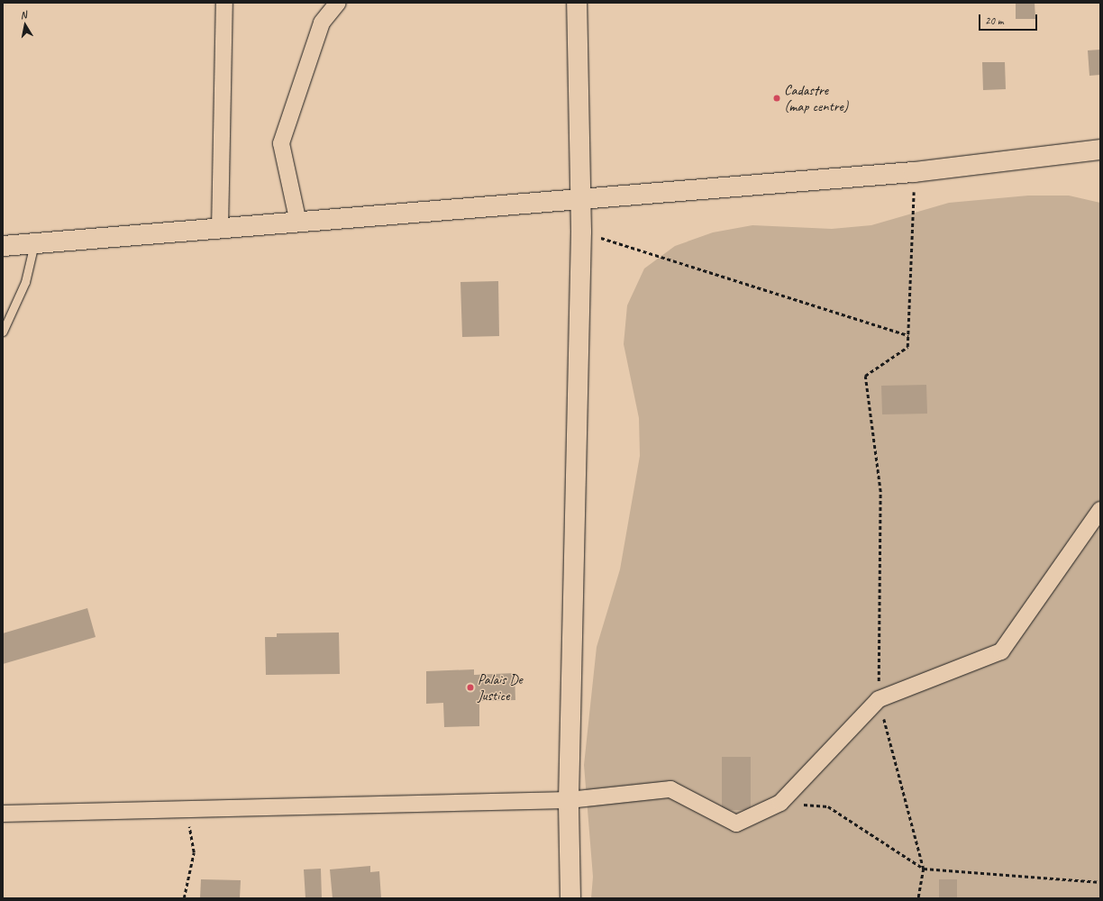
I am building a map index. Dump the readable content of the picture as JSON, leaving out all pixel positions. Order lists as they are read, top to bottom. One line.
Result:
{"places":["Cadastre (map centre)","Palais De Justice"],"scale_bar":"20 m","north":"top"}
